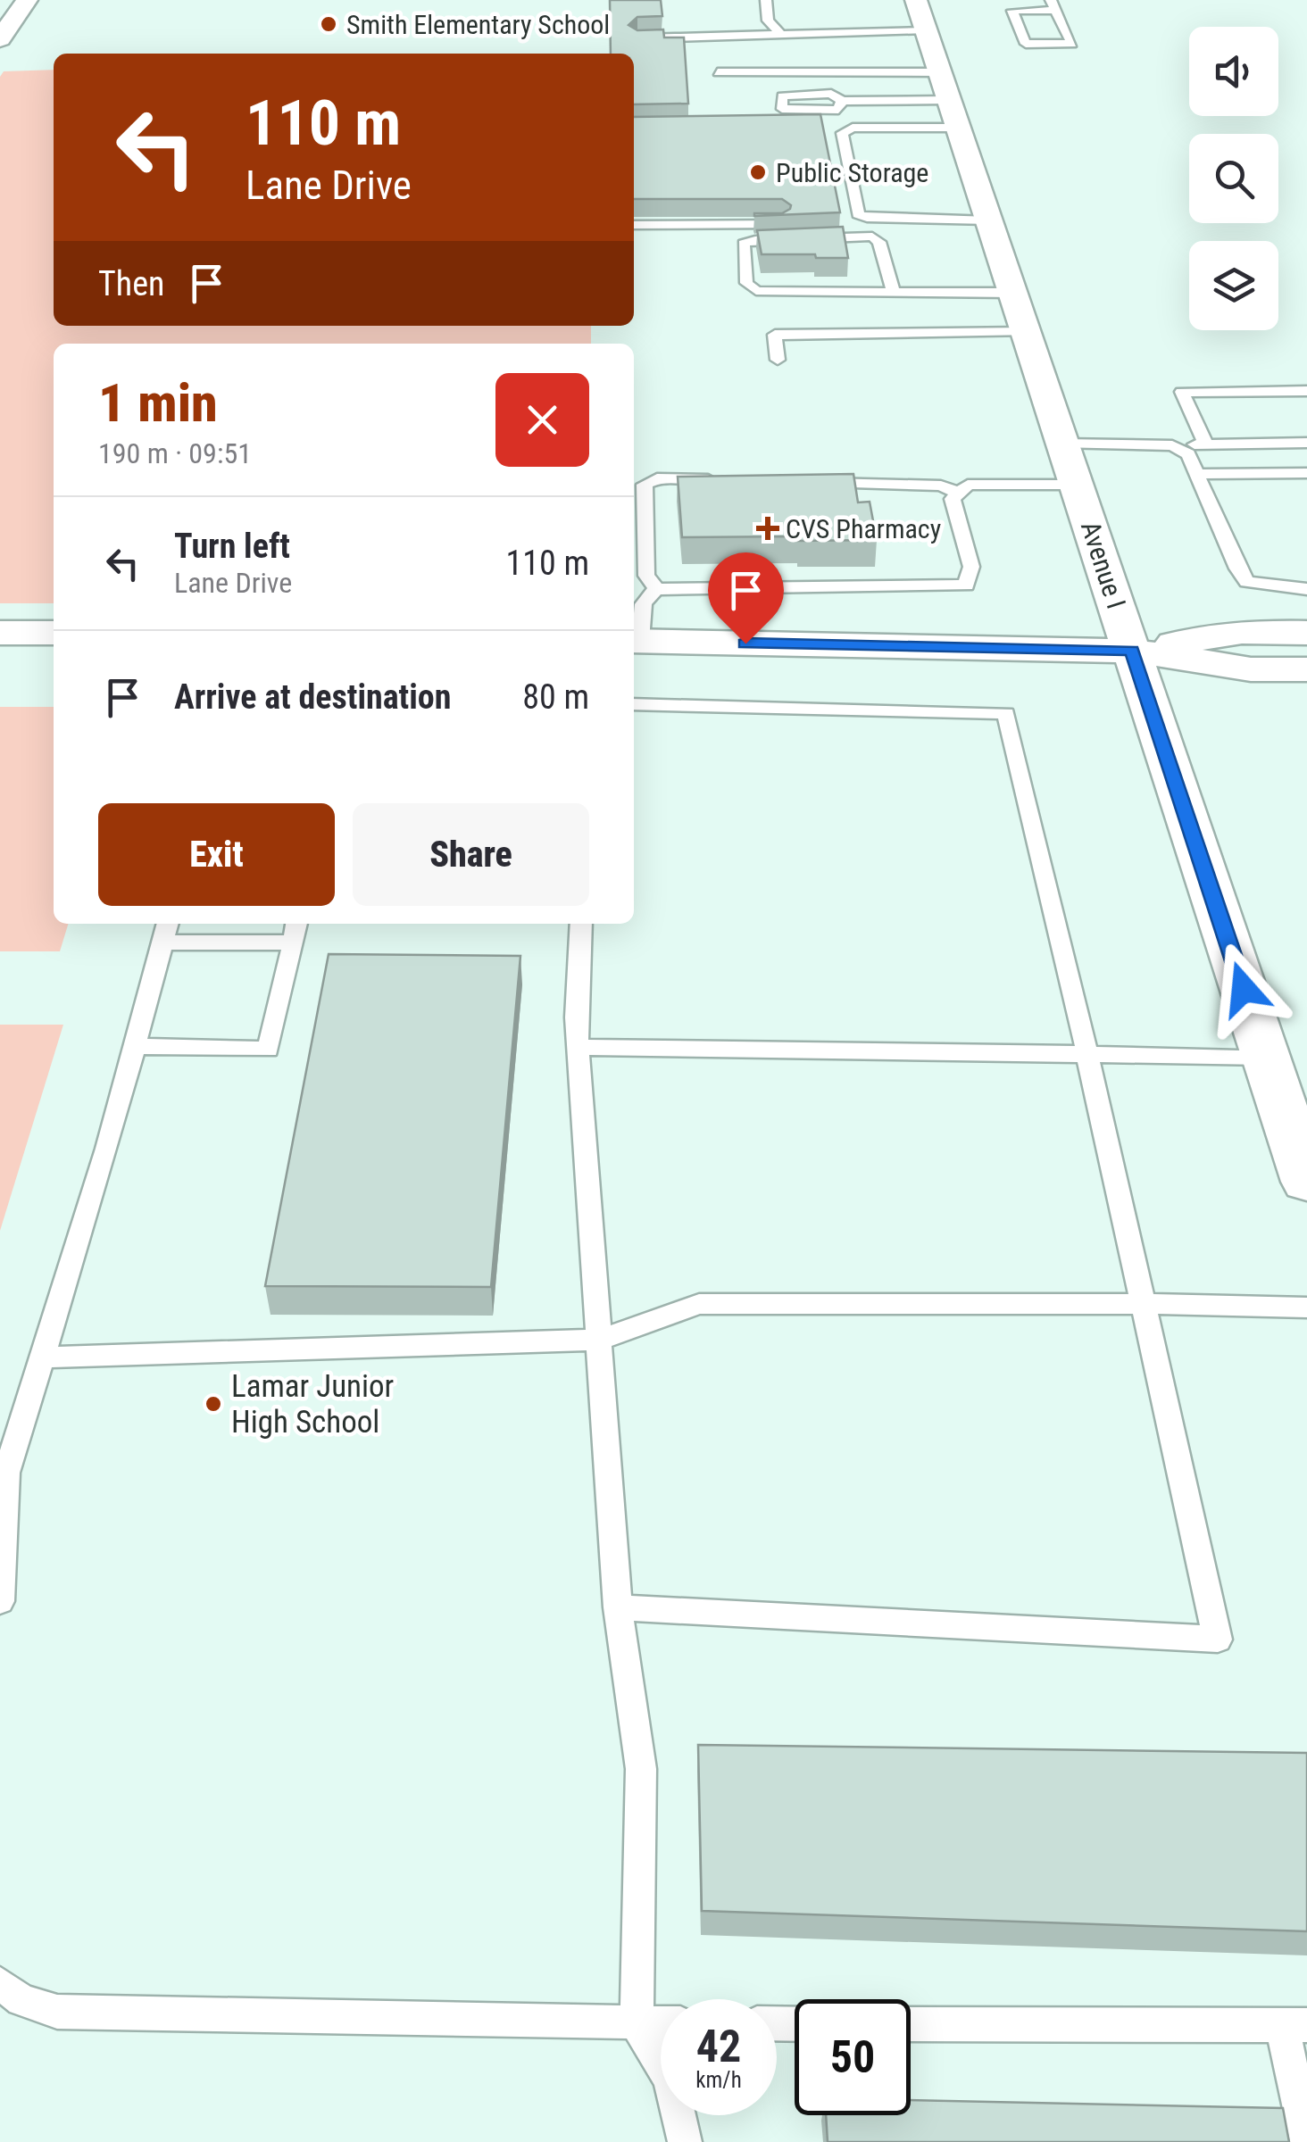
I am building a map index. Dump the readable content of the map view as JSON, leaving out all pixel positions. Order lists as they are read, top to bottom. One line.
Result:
{"streets":{"main road":["Avenue I"]},"places":{"other":["Smith Elementary School","Public Storage","Lamar Junior High School"],"health":["CVS Pharmacy"]},"page":{"turn":["110 m","Lane Drive"],"then":"Then","heading":["1 min","190 m · 09:51"],"list":[{"name":"Turn left","note":"Lane Drive","value":"110 m"},{"name":"Arrive at destination","value":"80 m"}],"buttons":["Exit","Share"],"speed":"42 km/h","limit":"50"}}
